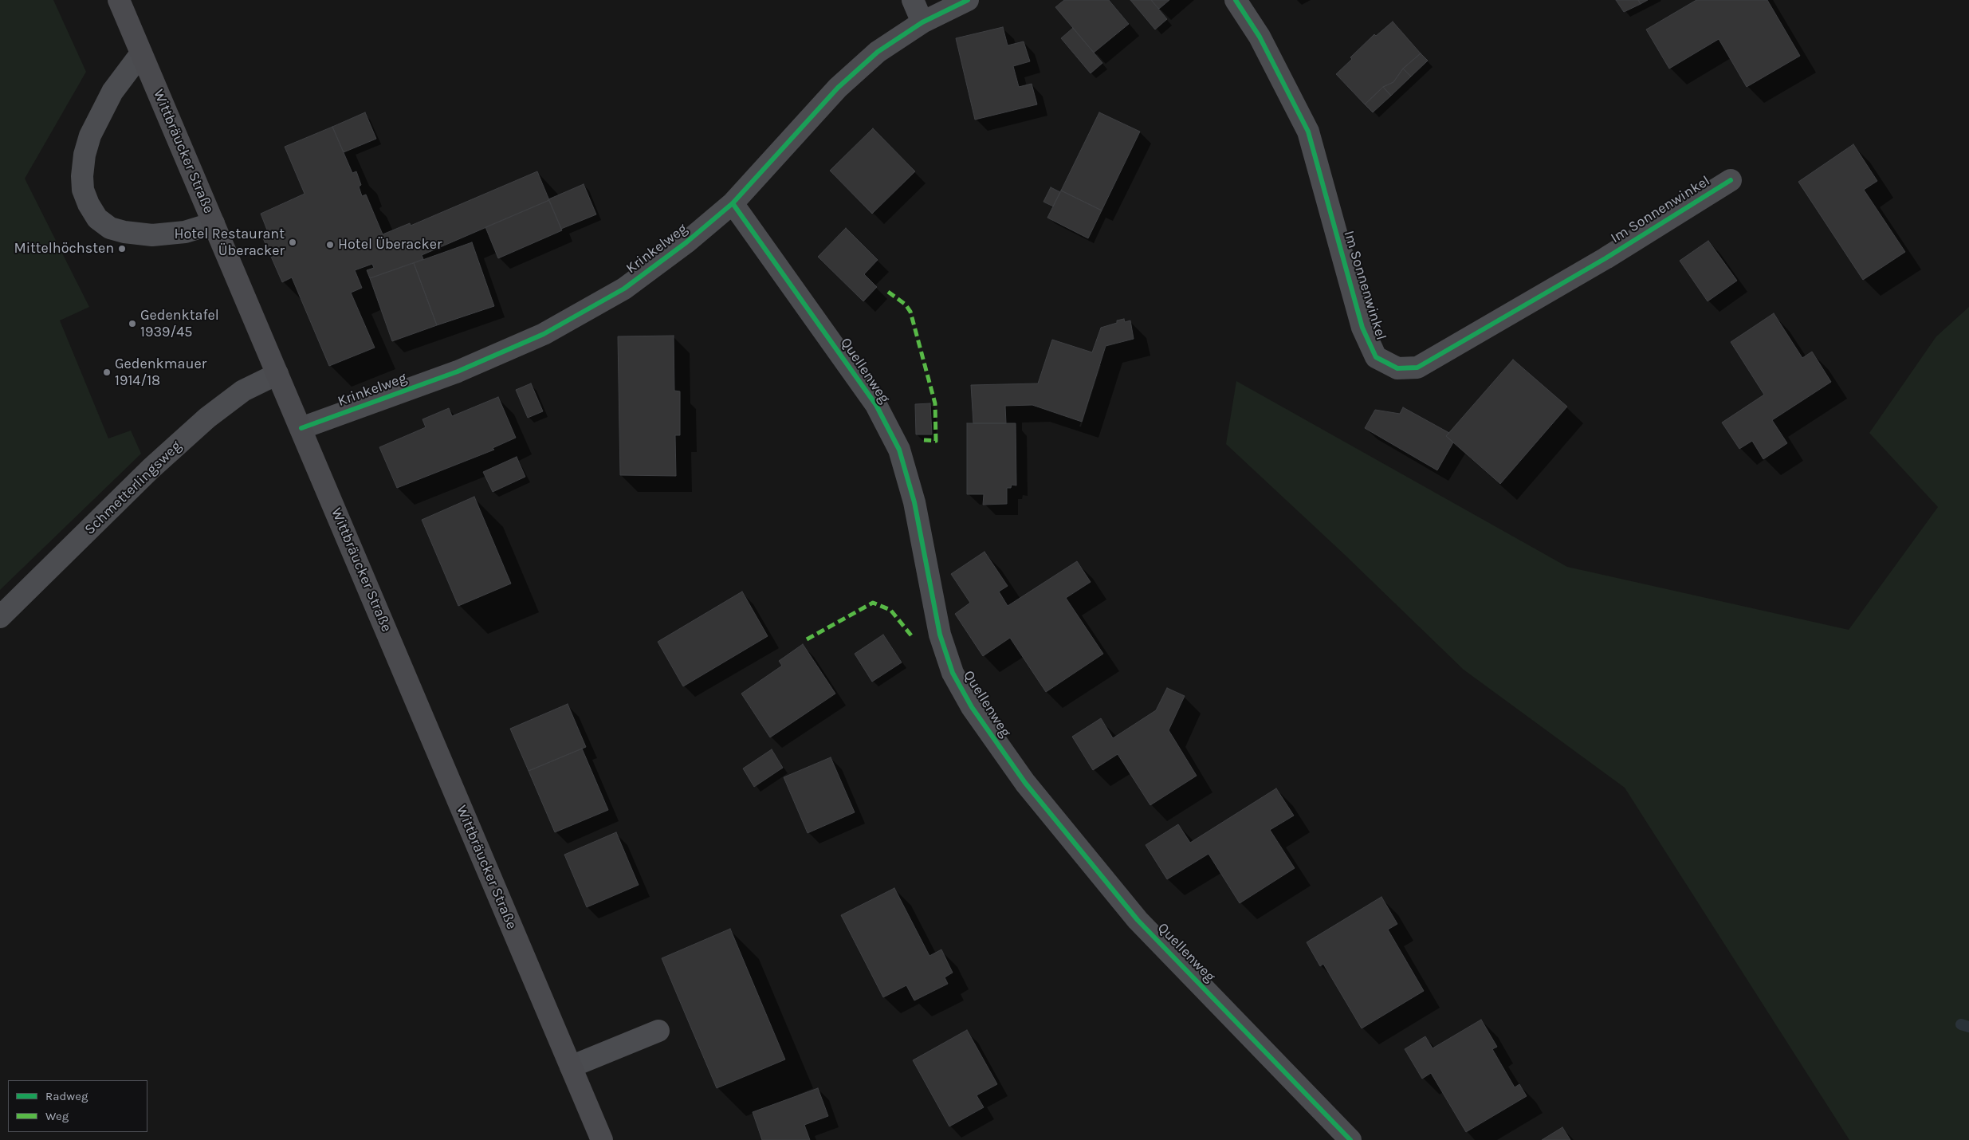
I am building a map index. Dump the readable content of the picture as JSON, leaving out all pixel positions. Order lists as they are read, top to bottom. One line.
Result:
{"streets":{"main road":["Wittbräucker Straße"],"street":["Im Sonnenwinkel","Krinkelweg","Quellenweg","Schmetterlingsweg"]},"crossings":[["Wittbräucker Straße","Krinkelweg"],["Wittbräucker Straße","Schmetterlingsweg"],["Krinkelweg","Quellenweg"]],"places":["Hotel Restaurant Überacker","Hotel Überacker","Mittelhöchsten","Gedenktafel 1939/45","Gedenkmauer 1914/18"],"legend":["Radweg","Weg"]}
